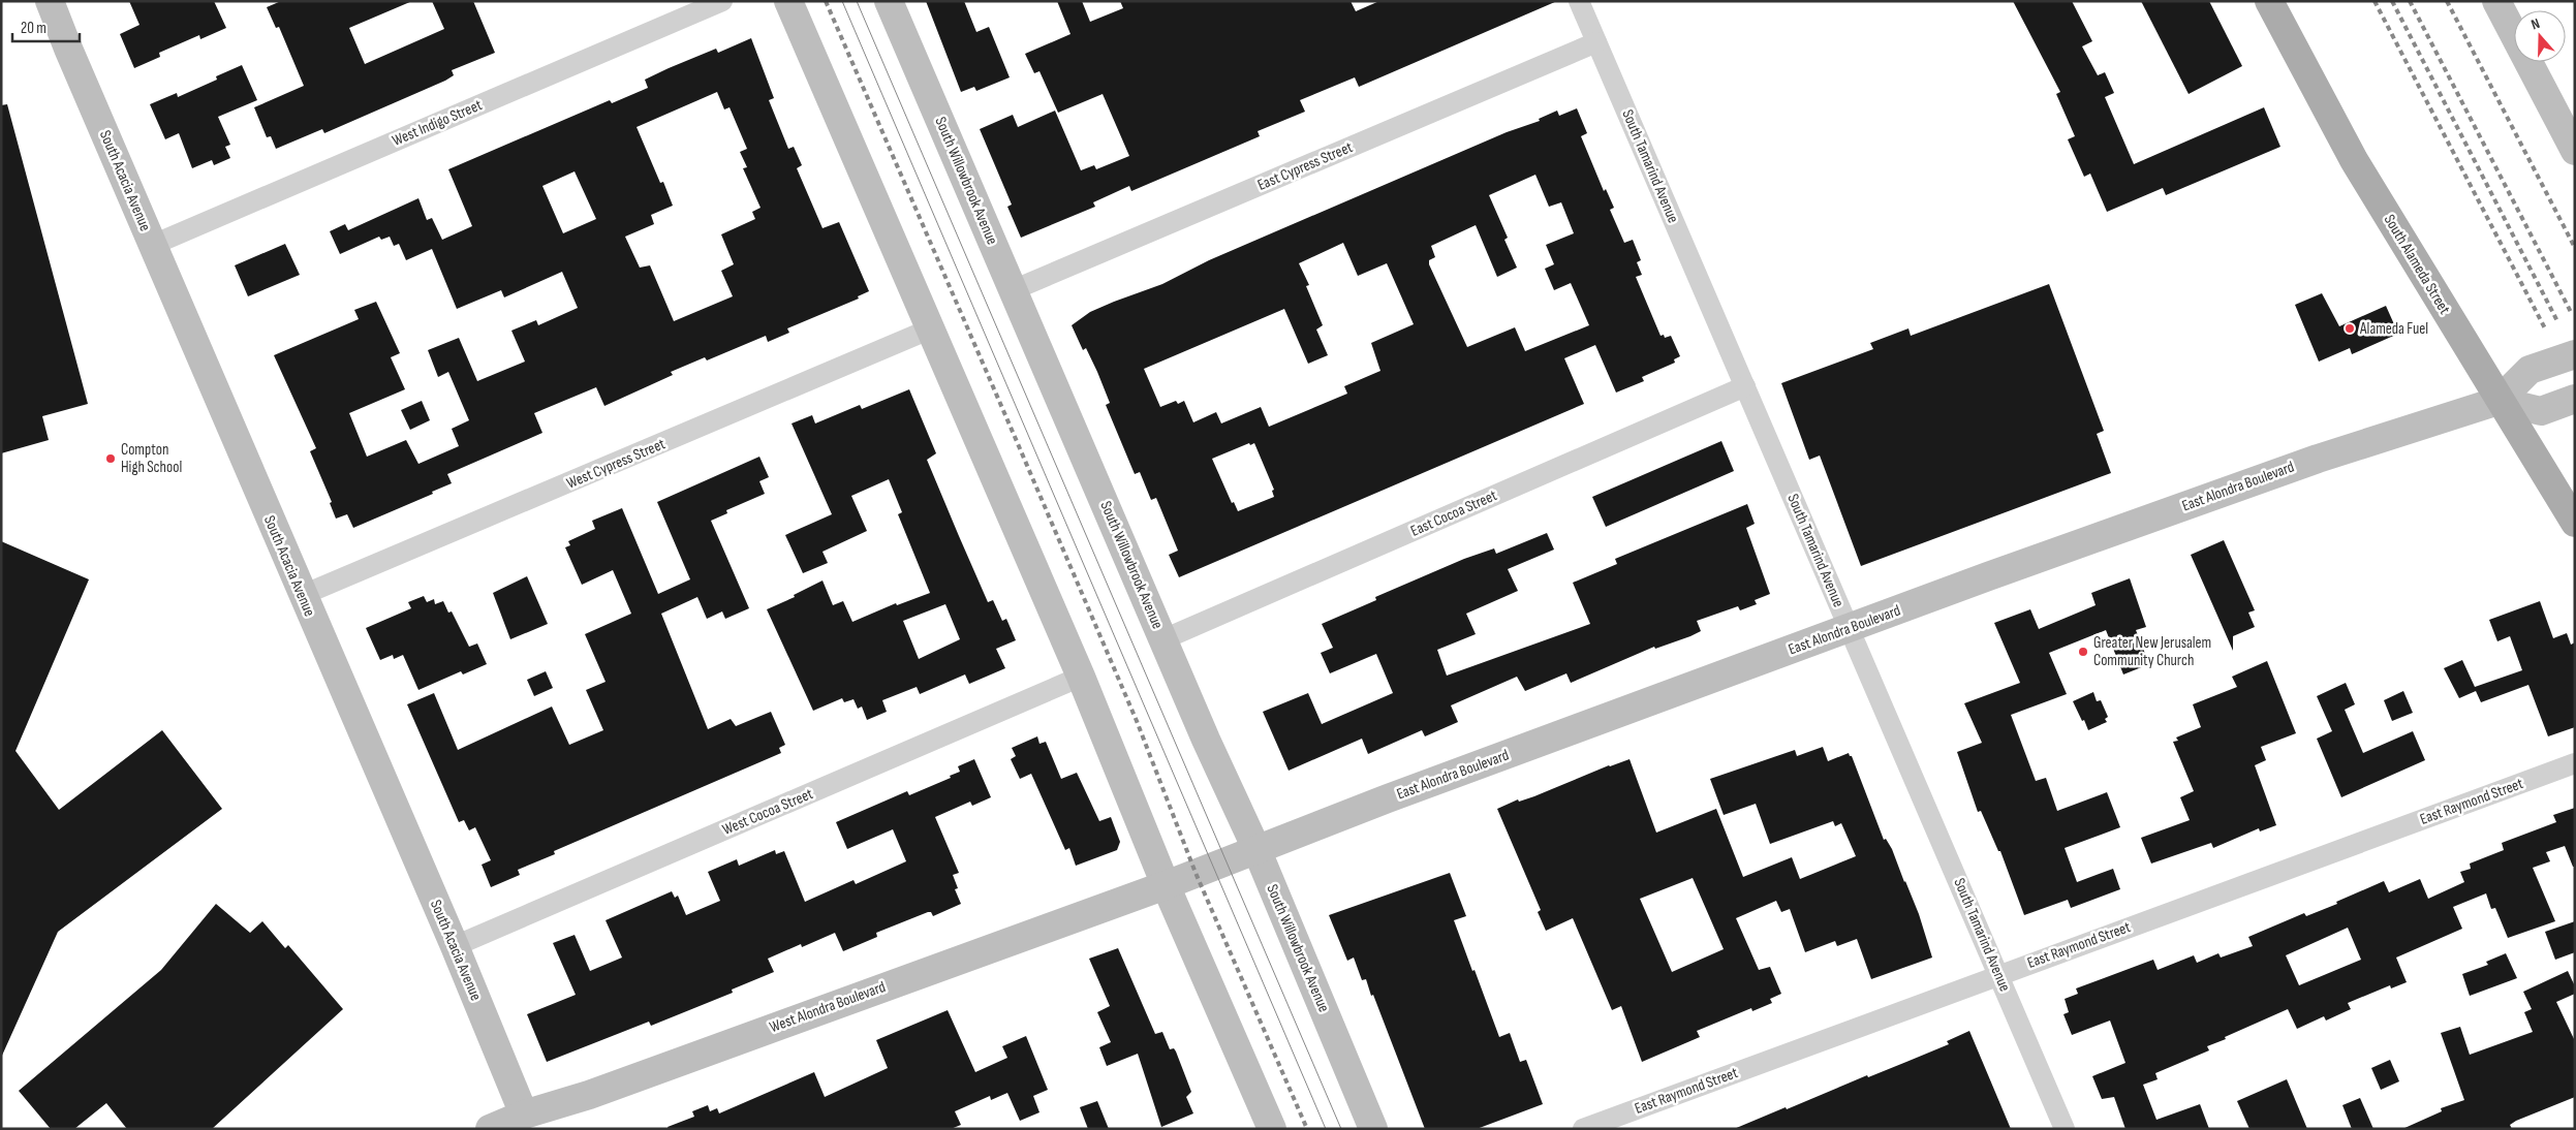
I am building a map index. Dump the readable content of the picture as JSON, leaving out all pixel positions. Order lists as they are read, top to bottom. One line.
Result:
{"streets":{"main road":["South Alameda Street"],"street":["West Indigo Street","East Cypress Street","South Tamarind Avenue","South Acacia Avenue","South Willowbrook Avenue","West Cypress Street","East Alondra Boulevard","East Cocoa Street","East Raymond Street","West Cocoa Street","West Alondra Boulevard"]},"crossings":[["West Indigo Street","South Acacia Avenue"],["East Cypress Street","South Tamarind Avenue"],["East Cypress Street","South Willowbrook Avenue"],["South Tamarind Avenue","East Alondra Boulevard"],["South Tamarind Avenue","East Cocoa Street"],["South Tamarind Avenue","East Raymond Street"],["South Acacia Avenue","West Cypress Street"],["South Acacia Avenue","West Cocoa Street"],["South Acacia Avenue","West Alondra Boulevard"],["South Willowbrook Avenue","East Alondra Boulevard"],["South Willowbrook Avenue","East Cocoa Street"],["South Alameda Street","East Alondra Boulevard"],["East Alondra Boulevard","West Alondra Boulevard"]],"places":["Alameda Fuel","Compton High School","Greater New Jerusalem Community Church"],"scale_bar":"20 m","north":"top"}
